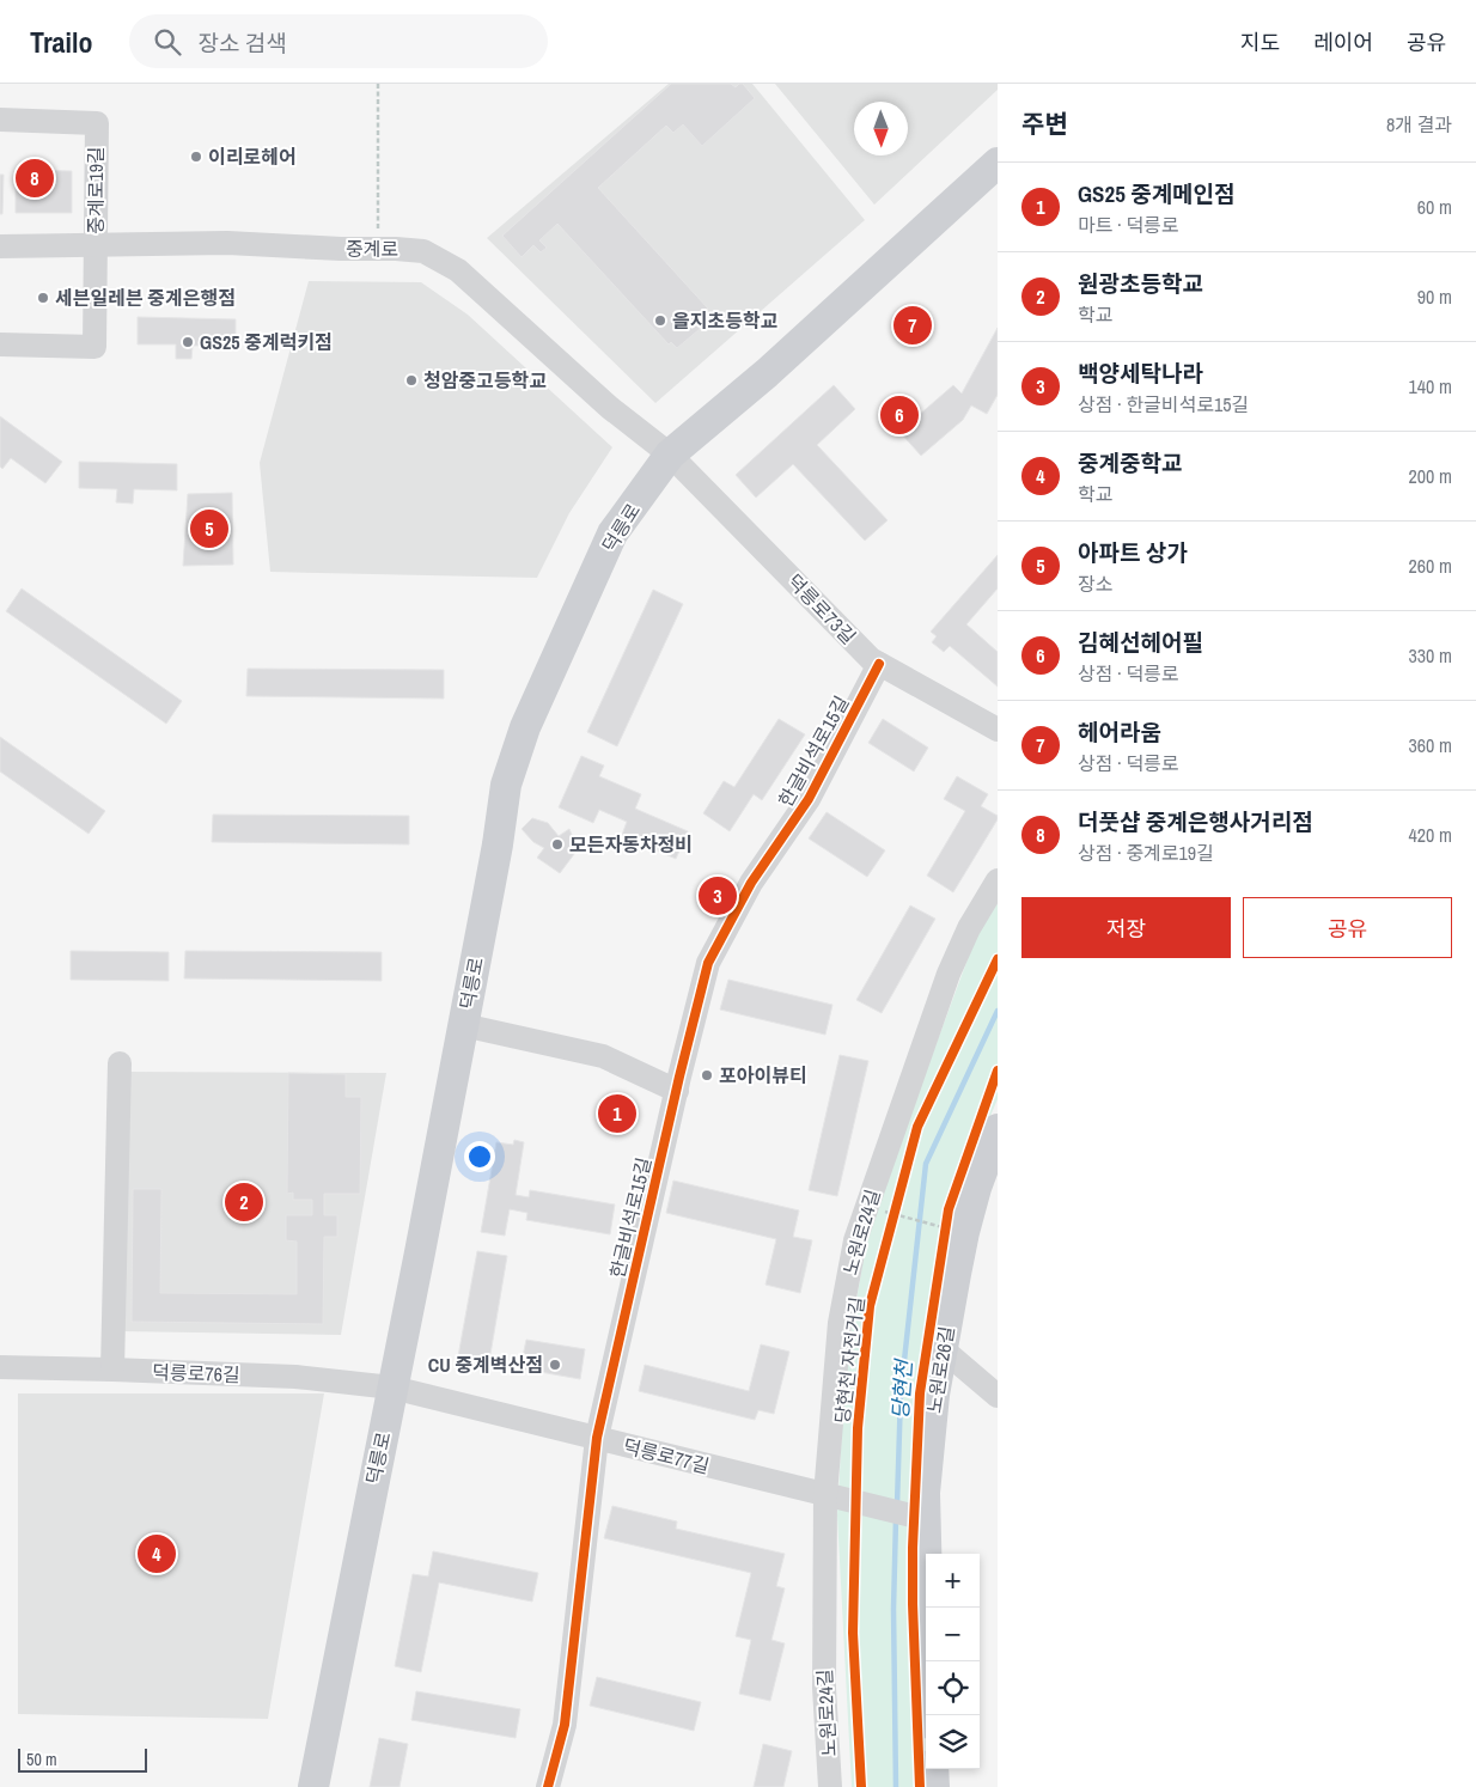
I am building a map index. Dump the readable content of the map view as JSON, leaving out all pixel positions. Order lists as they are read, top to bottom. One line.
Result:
{"streets":{"main road":["덕릉로","노원로26길"],"street":["중계로19길","중계로","덕릉로73길","한글비석로15길","노원로24길","덕릉로76길","덕릉로77길"],"cycle path":["당현천 자전거길"]},"crossings":[["중계로19길","중계로"],["중계로","덕릉로"],["중계로","덕릉로73길"],["덕릉로","덕릉로73길"],["덕릉로","한글비석로15길"],["덕릉로","덕릉로76길"],["덕릉로","덕릉로77길"],["덕릉로73길","한글비석로15길"],["한글비석로15길","덕릉로77길"],["노원로24길","덕릉로77길"],["노원로26길","덕릉로77길"],["덕릉로76길","덕릉로77길"]],"water":["당현천"],"places":["이리로헤어","세븐일레븐 중계은행점","을지초등학교","GS25 중계럭키점","청암중고등학교","모든자동차정비","포아이뷰티","CU 중계벽산점"],"scale_bar":"50 m","north":"bottom","page":{"header":"Trailo","search":"장소 검색","nav":["지도","레이어","공유"],"heading":["주변","8개 결과"],"pins":["8","7","6","5","3","1","2","4"],"list":[{"mark":"1","name":"GS25 중계메인점","note":"마트 · 덕릉로","value":"60 m"},{"mark":"2","name":"원광초등학교","note":"학교","value":"90 m"},{"mark":"3","name":"백양세탁나라","note":"상점 · 한글비석로15길","value":"140 m"},{"mark":"4","name":"중계중학교","note":"학교","value":"200 m"},{"mark":"5","name":"아파트 상가","note":"장소","value":"260 m"},{"mark":"6","name":"김혜선헤어필","note":"상점 · 덕릉로","value":"330 m"},{"mark":"7","name":"헤어라움","note":"상점 · 덕릉로","value":"360 m"},{"mark":"8","name":"더풋샵 중계은행사거리점","note":"상점 · 중계로19길","value":"420 m"}],"buttons":["저장","공유"],"map_buttons":["+","−"],"scale":"50 m"}}
